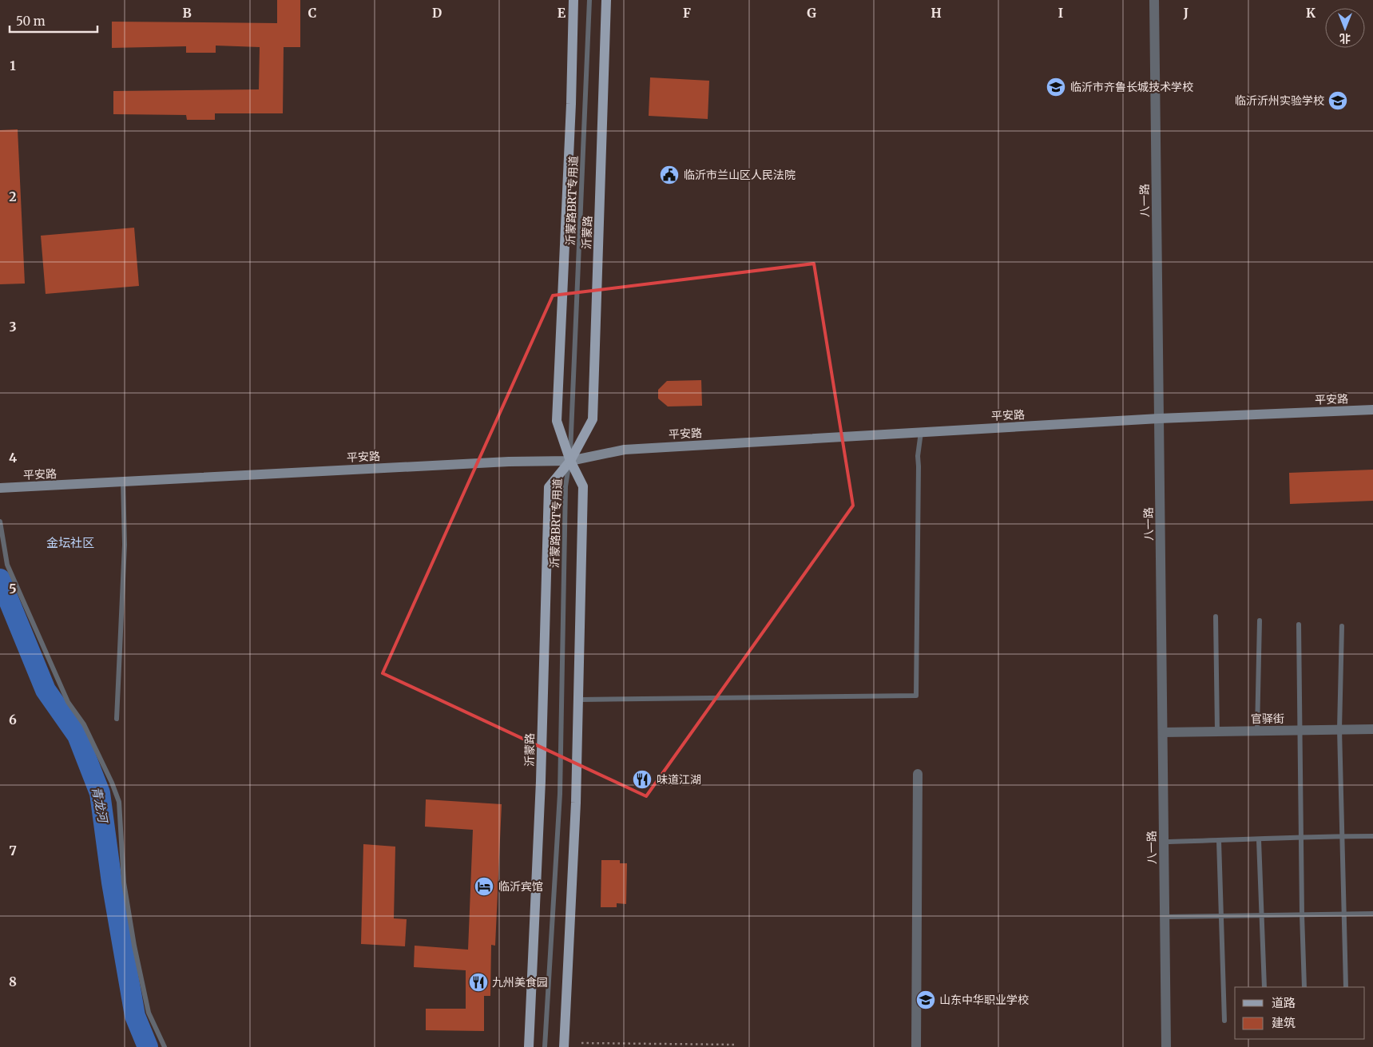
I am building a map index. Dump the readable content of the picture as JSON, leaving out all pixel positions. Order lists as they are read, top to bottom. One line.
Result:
{"streets":{"main road":["沂蒙路","平安路"],"street":["八一路","官驿街"],"lane":["沂蒙路BRT专用道"]},"crossings":[["沂蒙路BRT专用道","沂蒙路"],["沂蒙路BRT专用道","平安路"],["八一路","平安路"],["八一路","官驿街"],["沂蒙路","平安路"]],"districts":["金坛社区"],"water":["青龙河"],"places":{"school or university":["临沂市齐鲁长城技术学校","临沂沂州实验学校","山东中华职业学校"],"public building":["临沂市兰山区人民法院"],"restaurant":["味道江湖","九州美食园"],"hotel":["临沂宾馆"]},"legend":["道路","建筑"],"scale_bar":"50 m","north":"bottom","grid":{"columns":["B","C","D","E","F","G","H","I","J","K"],"rows":["1","2","3","4","5","6","7","8"]}}
